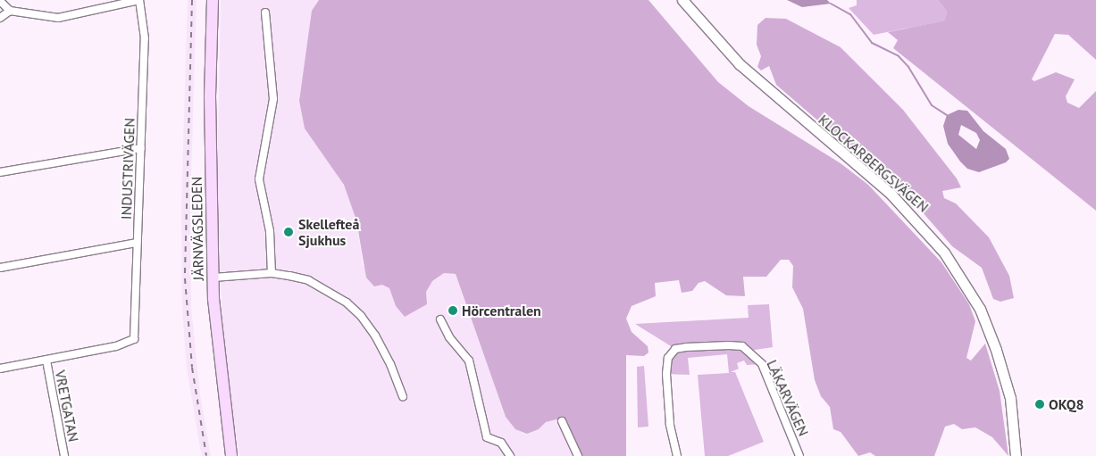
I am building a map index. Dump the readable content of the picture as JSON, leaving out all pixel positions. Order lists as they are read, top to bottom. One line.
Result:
{"streets":{"main road":["KLOCKARBERGSVÄGEN","JÄRNVÄGSLEDEN"],"street":["INDUSTRIVÄGEN","LÄKARVÄGEN","VRETGATAN"]},"crossings":[["INDUSTRIVÄGEN","VRETGATAN"]],"places":["Skellefteå Sjukhus","Hörcentralen","OKQ8"]}
